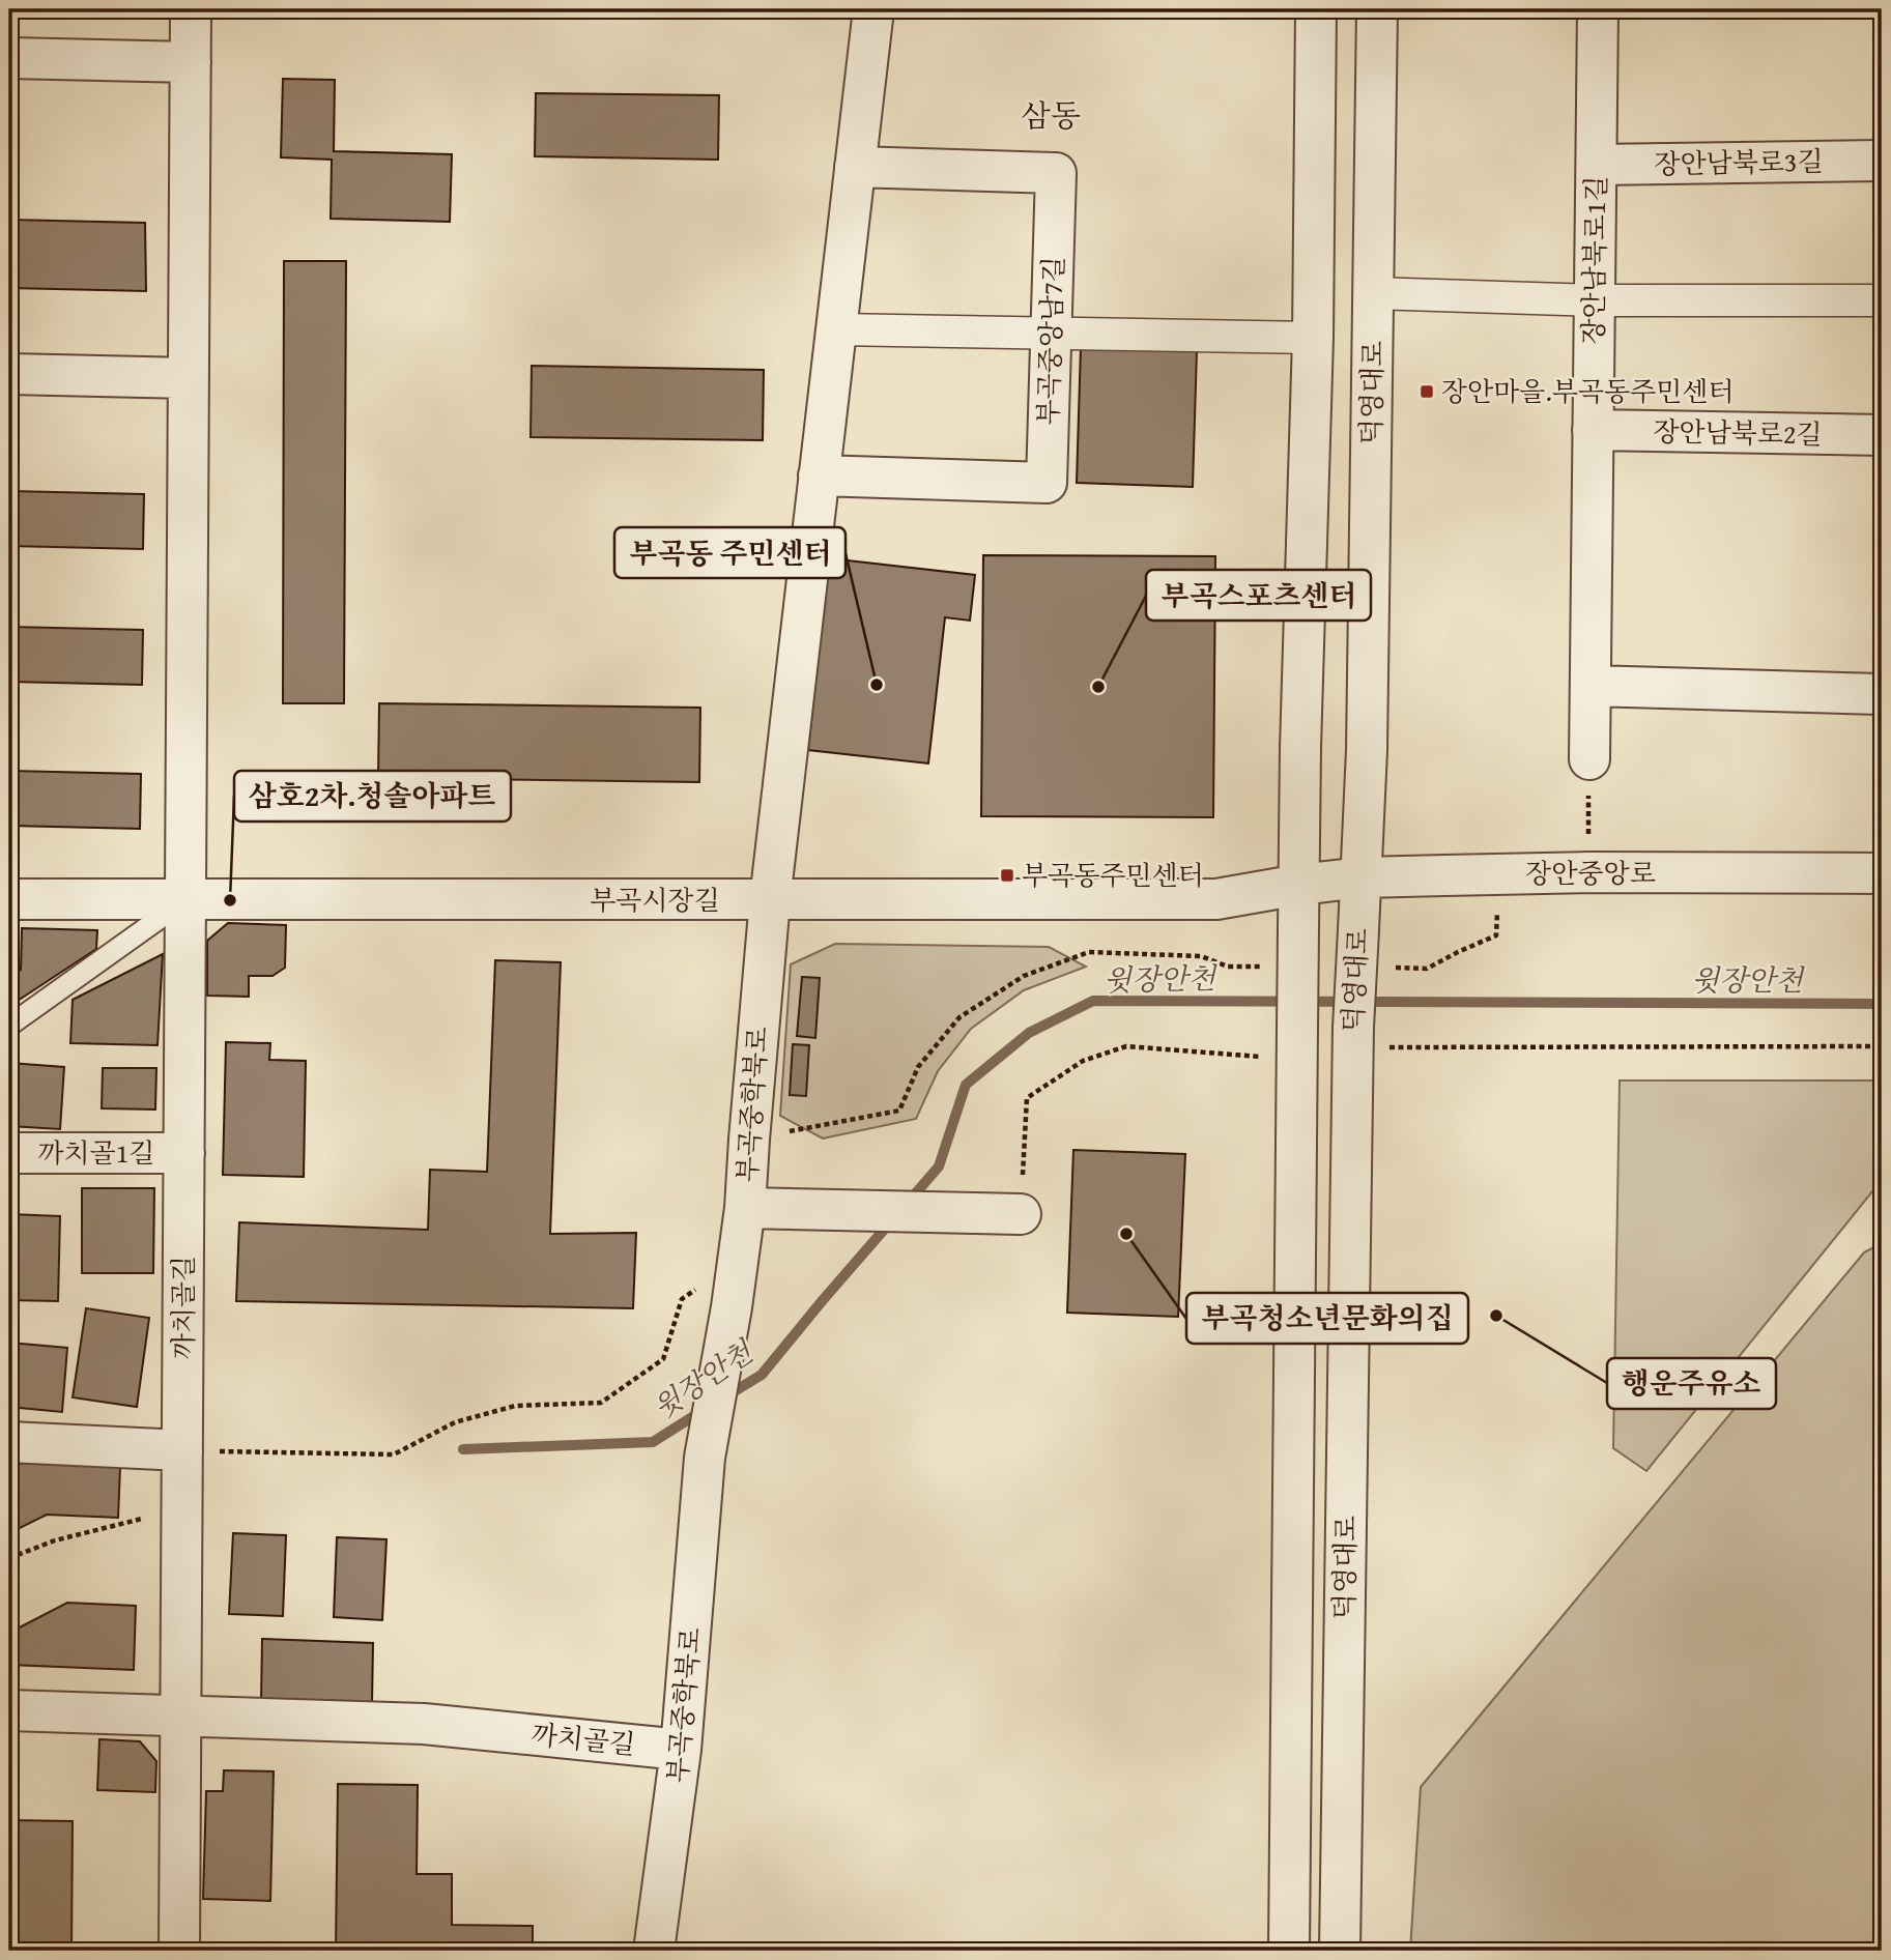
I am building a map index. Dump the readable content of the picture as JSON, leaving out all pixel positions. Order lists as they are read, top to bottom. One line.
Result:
{"streets":{"street":["장안남북로3길","장안남북로1길","부곡중앙남7길","덕영대로","장안남북로2길","장안중앙로","부곡시장길","부곡중학북로","까치골1길","까치골길"]},"crossings":[["장안남북로3길","장안남북로1길"],["장안남북로1길","장안남북로2길"],["덕영대로","장안중앙로"],["덕영대로","부곡시장길"],["장안중앙로","부곡시장길"],["부곡시장길","부곡중학북로"],["부곡시장길","까치골길"],["부곡중학북로","까치골길"],["까치골1길","까치골길"]],"districts":["삼동"],"water":["윗장안천"],"places":{"transit":["장안마을.부곡동주민센터","부곡동주민센터"],"other":["부곡동 주민센터","부곡스포츠센터","삼호2차.청솔아파트","부곡청소년문화의집","행운주유소"]}}
